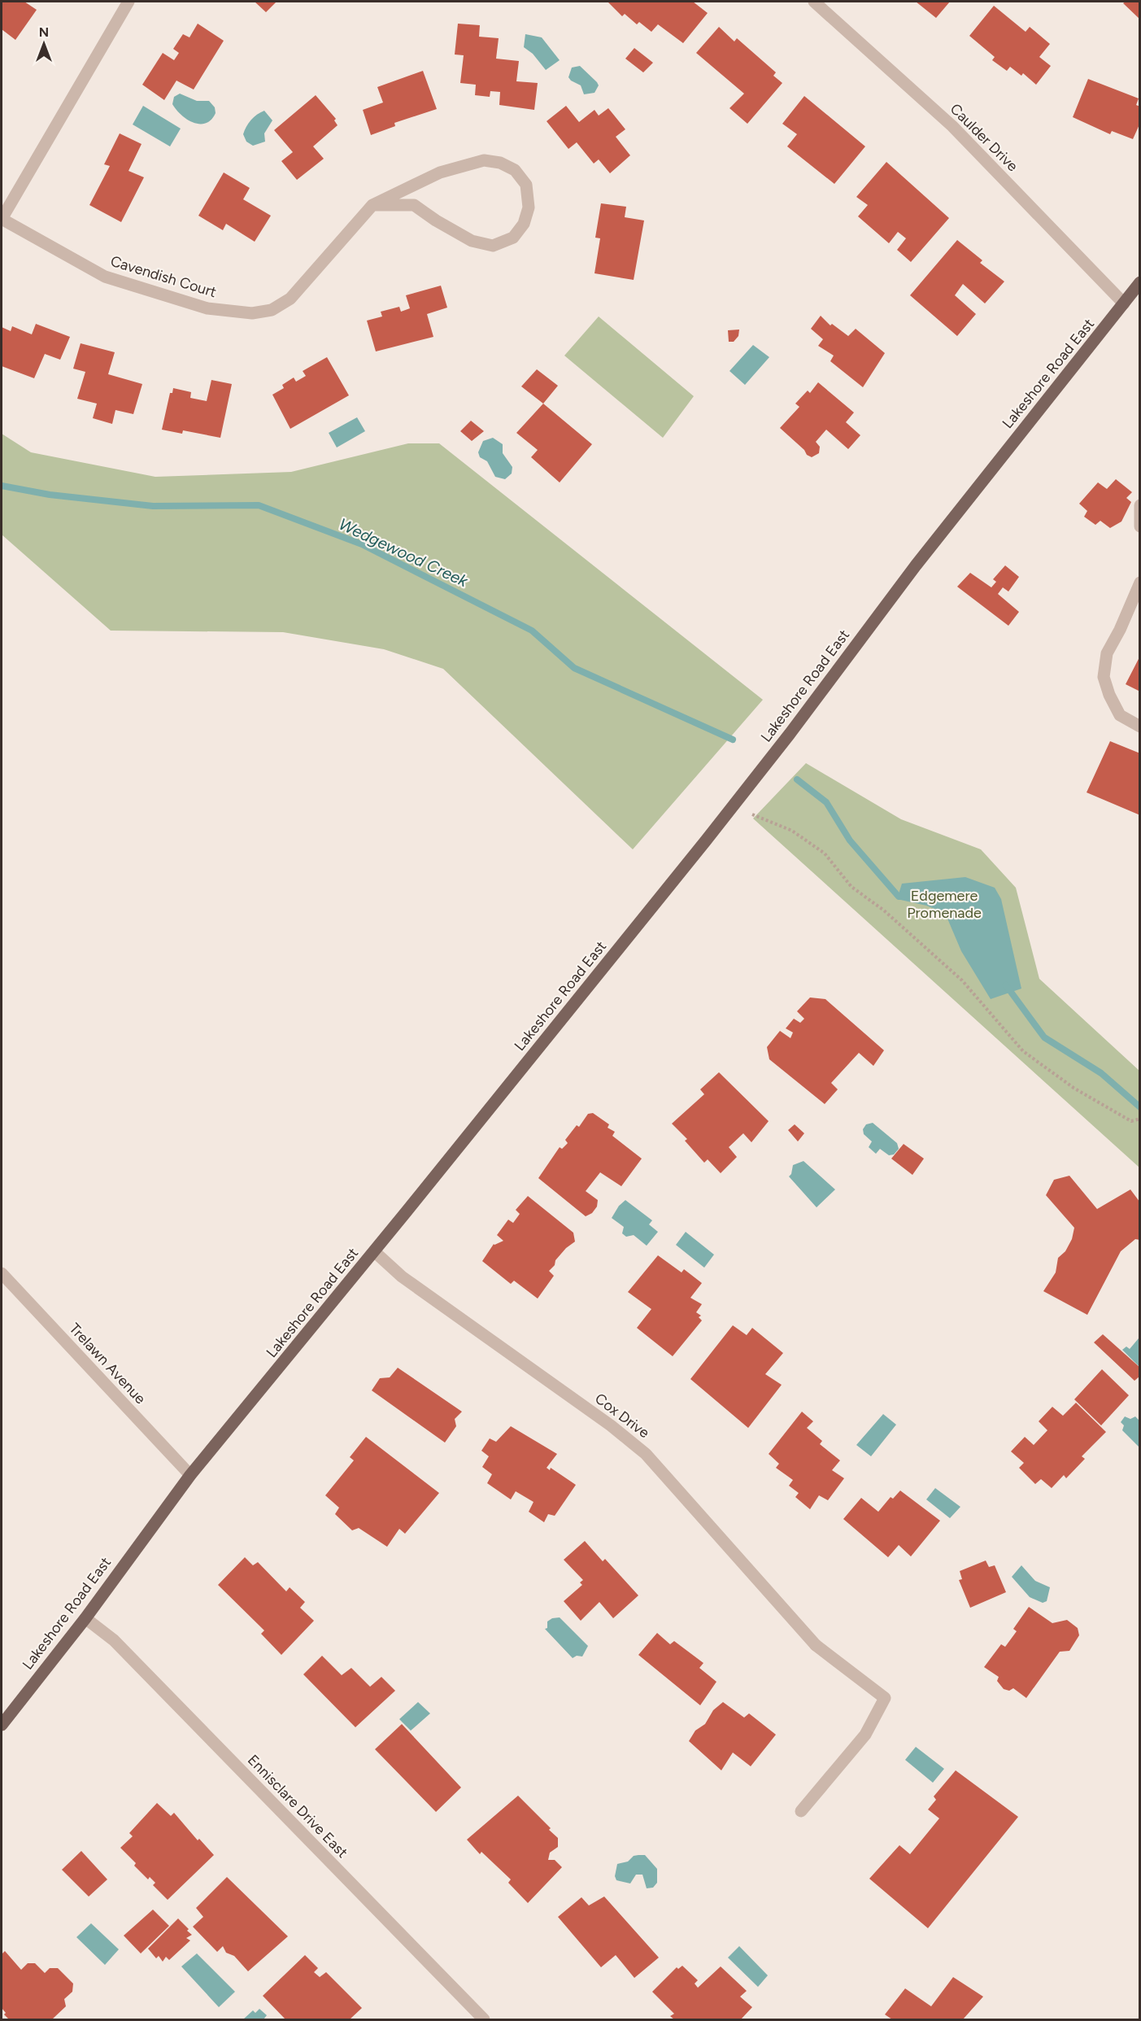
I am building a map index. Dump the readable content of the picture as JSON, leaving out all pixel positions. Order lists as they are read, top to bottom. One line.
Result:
{"streets":{"main road":["Lakeshore Road East"],"street":["Caulder Drive","Cavendish Court","Trelawn Avenue","Cox Drive","Ennisclare Drive East"]},"crossings":[["Caulder Drive","Lakeshore Road East"],["Lakeshore Road East","Trelawn Avenue"],["Lakeshore Road East","Cox Drive"],["Lakeshore Road East","Ennisclare Drive East"]],"water":["Wedgewood Creek"],"parks":["Edgemere Promenade"],"north":"top"}
